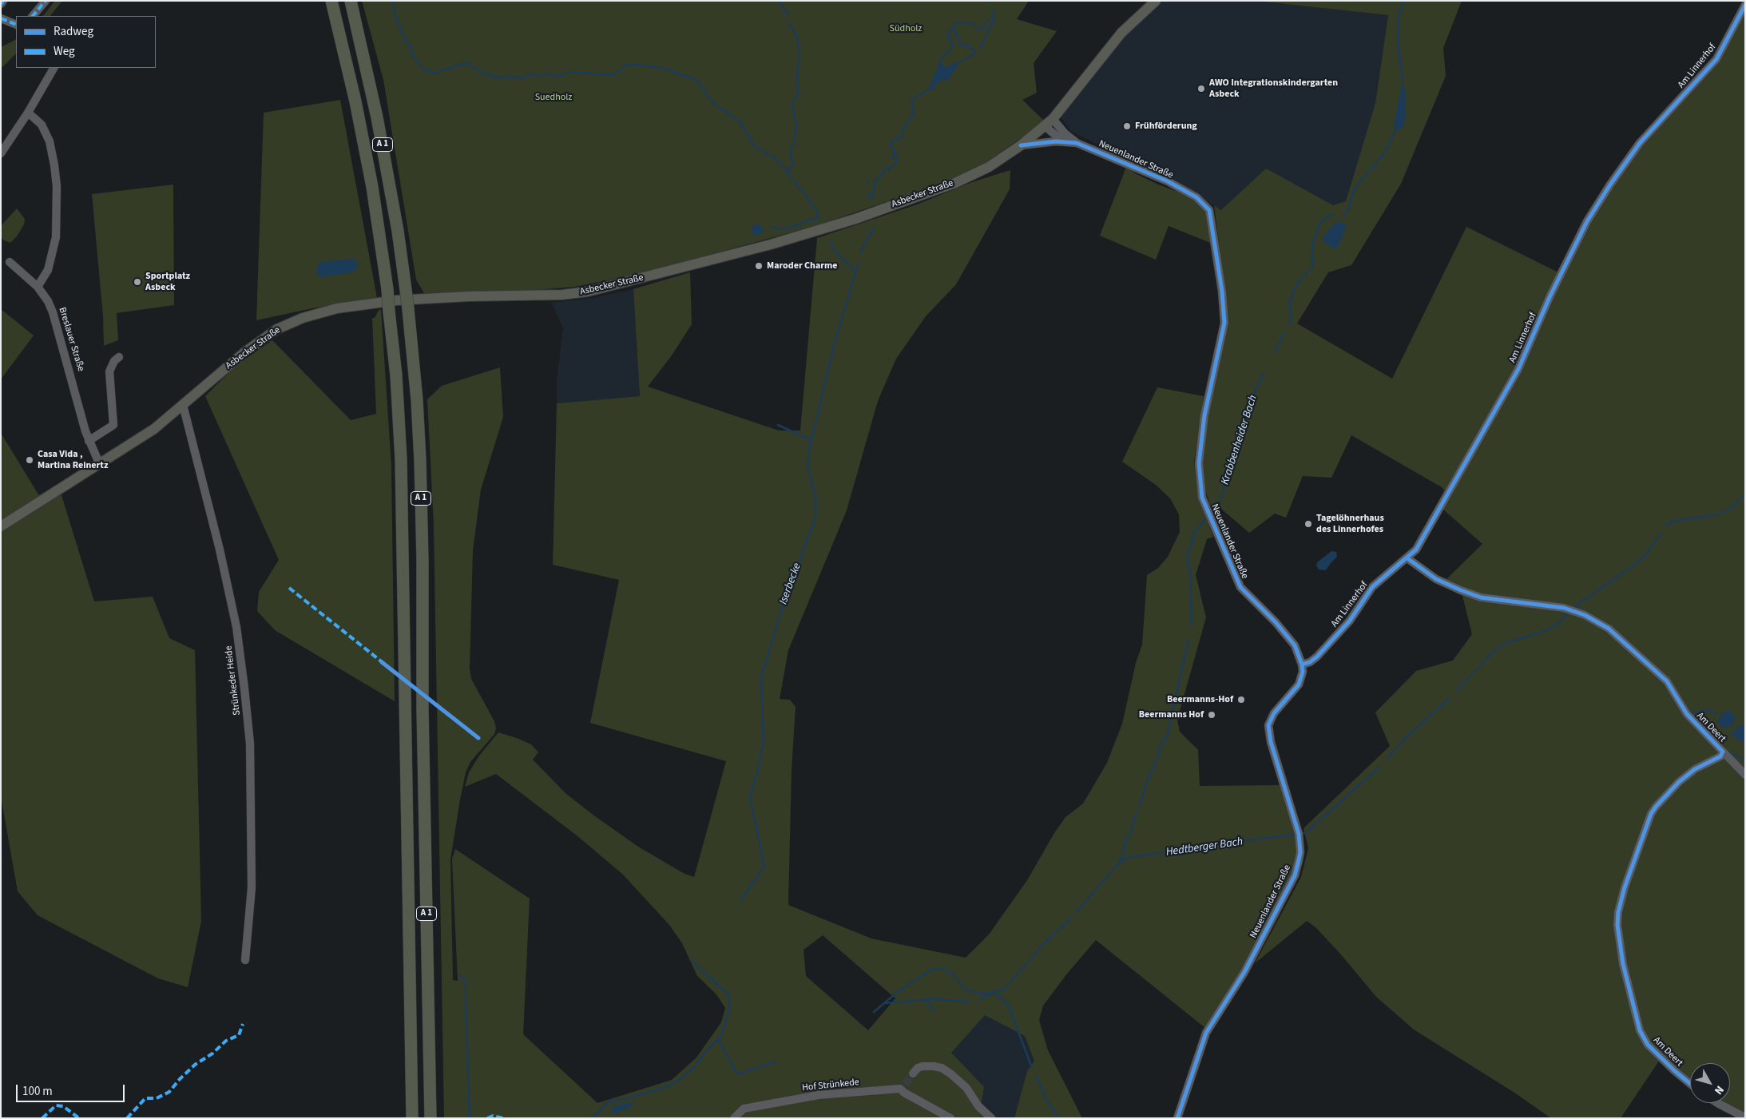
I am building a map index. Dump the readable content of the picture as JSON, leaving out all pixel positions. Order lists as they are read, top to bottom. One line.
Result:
{"streets":{"highway":["A 1"],"main road":["Asbecker Straße"],"street":["Am Linnerhof","Neuenlander Straße","Breslauer Straße","Strünkeder Heide","Am Deert","Hof Strünkede"]},"crossings":[["Am Linnerhof","Neuenlander Straße"],["Am Linnerhof","Am Deert"],["Neuenlander Straße","Asbecker Straße"],["Asbecker Straße","Breslauer Straße"],["Asbecker Straße","Strünkeder Heide"]],"water":["Krabbenheider Bach","Iserbecke","Hedtberger Bach"],"parks":["Südholz","Suedholz"],"places":["AWO Integrationskindergarten Asbeck","Frühförderung","Maroder Charme","Sportplatz Asbeck","Casa Vida , Martina Reinertz","Tagelöhnerhaus des Linnerhofes","Beermanns-Hof","Beermanns Hof"],"legend":["Radweg","Weg"],"scale_bar":"100 m","north":"bottom right"}
